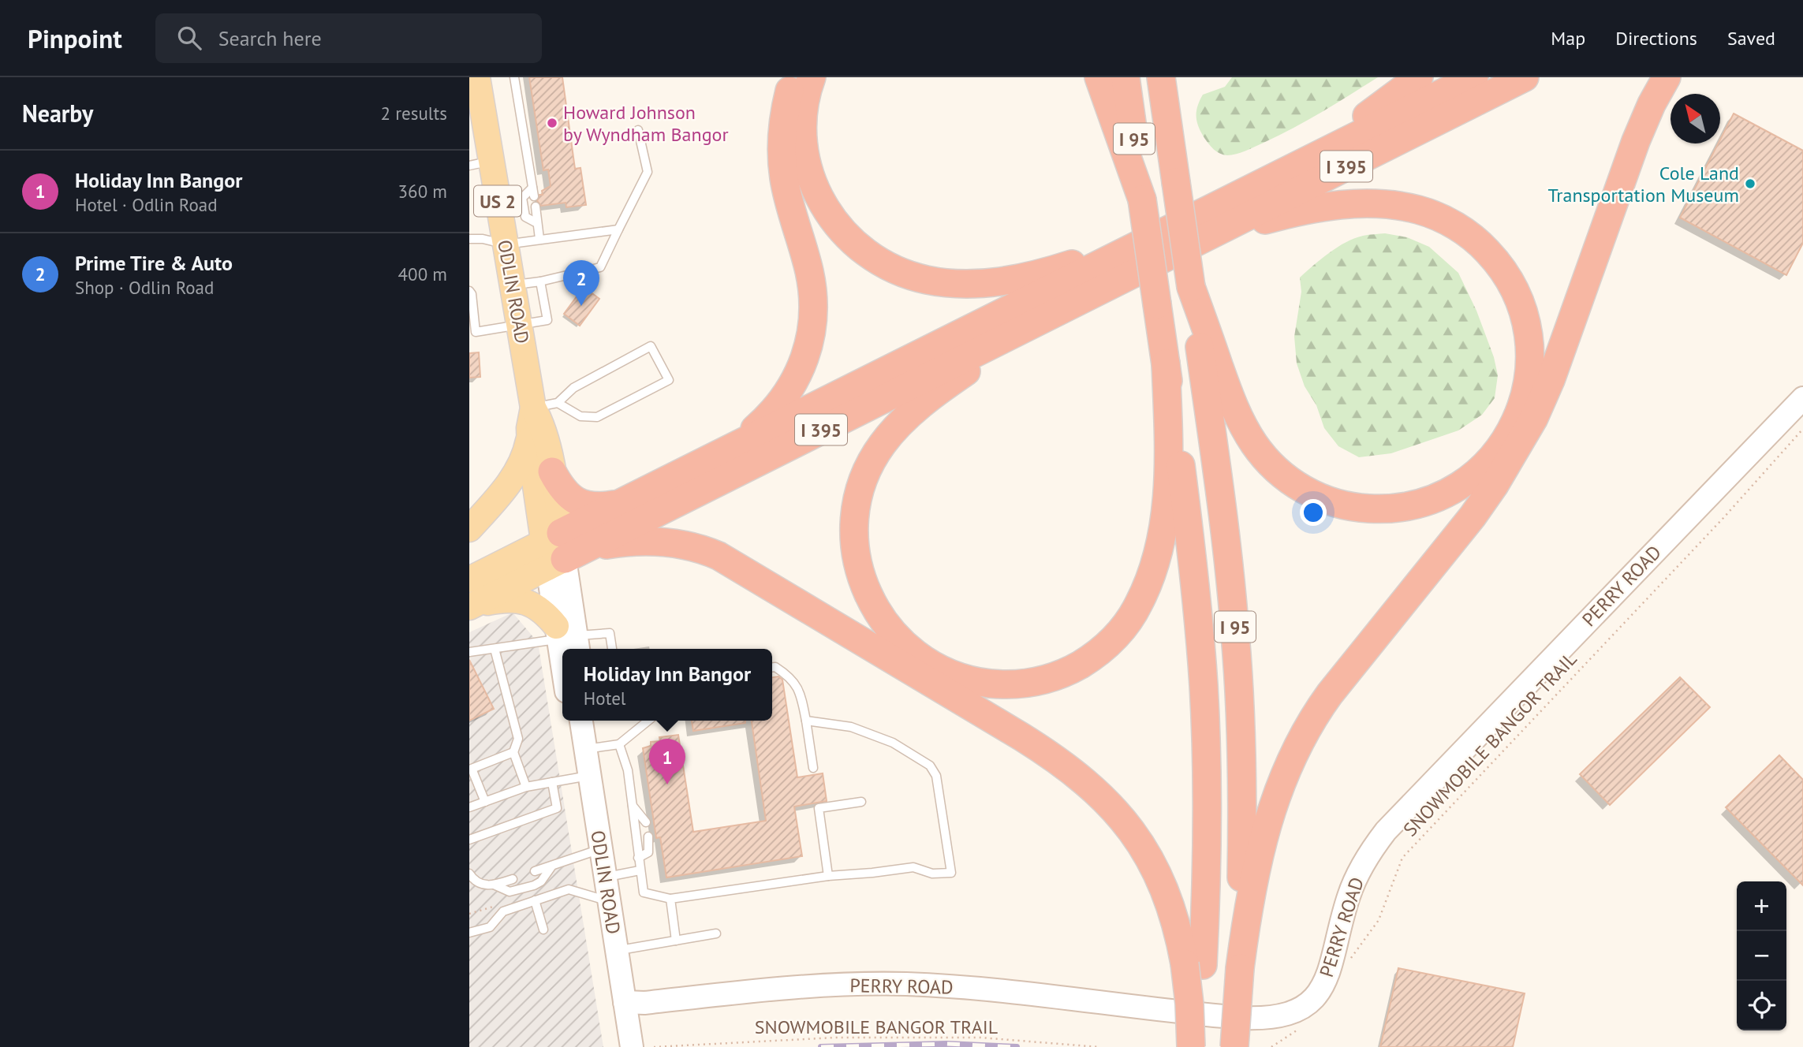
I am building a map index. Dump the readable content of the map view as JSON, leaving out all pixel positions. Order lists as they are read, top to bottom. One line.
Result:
{"streets":{"highway":["I 95","I 395"],"main road":["US 2","ODLIN ROAD"],"street":["PERRY ROAD"],"path":["SNOWMOBILE BANGOR TRAIL"]},"crossings":[["I 395","ODLIN ROAD"],["US 2","ODLIN ROAD"],["ODLIN ROAD","PERRY ROAD"]],"places":["Howard Johnson by Wyndham Bangor","Cole Land Transportation Museum"],"north":"top left","page":{"header":"Pinpoint","search":"Search here","nav":["Map","Directions","Saved"],"heading":["Nearby","2 results"],"list":[{"mark":"1","name":"Holiday Inn Bangor","note":"Hotel · Odlin Road","value":"360 m"},{"mark":"2","name":"Prime Tire & Auto","note":"Shop · Odlin Road","value":"400 m"}],"pins":["2","1"],"popup":["Holiday Inn Bangor","Hotel"],"map_buttons":["+","−"]}}
